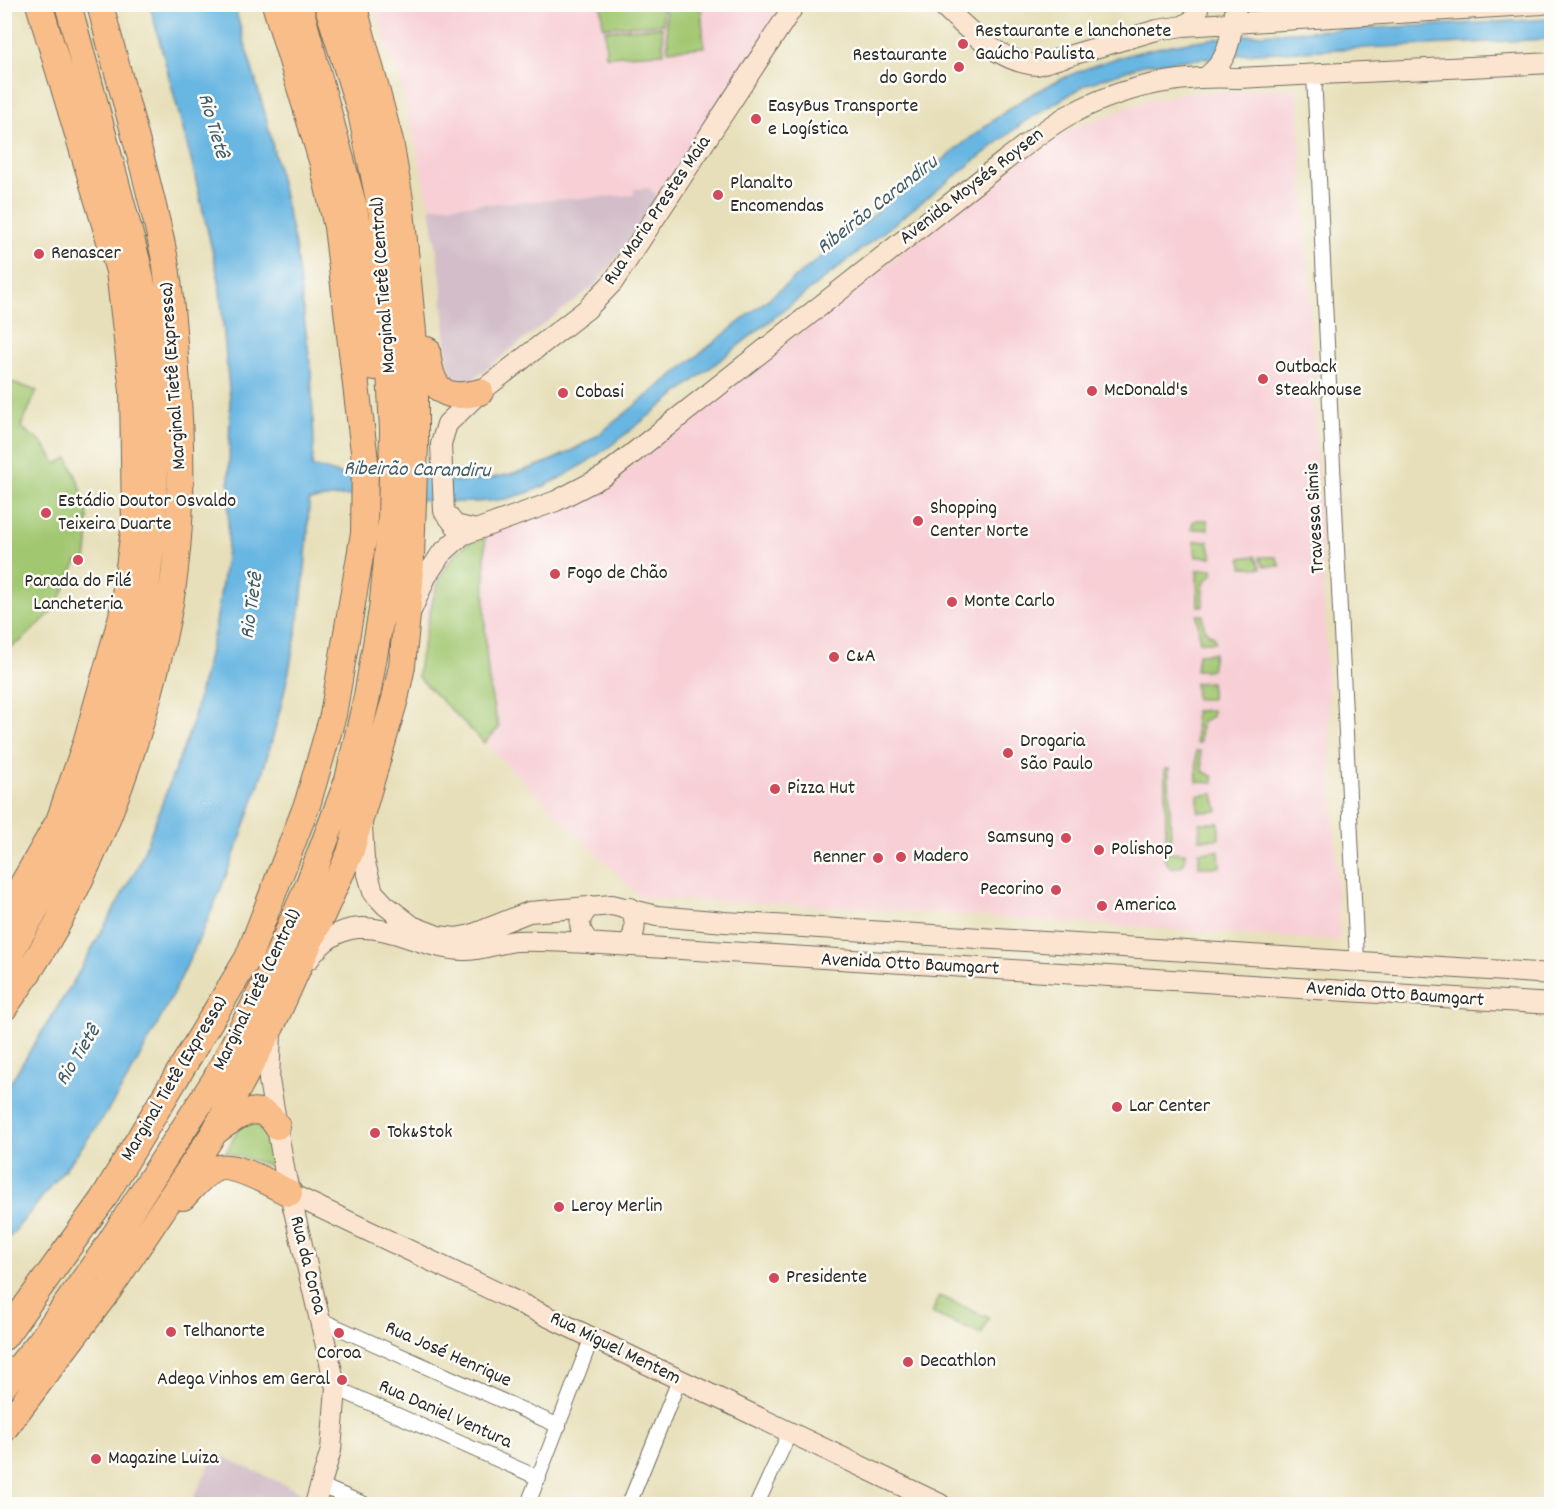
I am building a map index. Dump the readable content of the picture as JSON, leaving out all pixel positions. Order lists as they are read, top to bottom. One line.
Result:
{"streets":{"highway":["Marginal Tietê (Central)","Marginal Tietê (Expressa)"],"main road":["Avenida Moysés Roysen","Rua Maria Prestes Maia","Avenida Otto Baumgart","Rua da Coroa","Rua Miguel Mentem"],"street":["Travessa Simis","Rua José Henrique","Rua Daniel Ventura"]},"crossings":[["Avenida Moysés Roysen","Rua Maria Prestes Maia"],["Avenida Moysés Roysen","Travessa Simis"],["Travessa Simis","Avenida Otto Baumgart"],["Rua da Coroa","Rua Miguel Mentem"],["Rua da Coroa","Rua José Henrique"],["Rua da Coroa","Rua Daniel Ventura"]],"water":["Rio Tietê","Ribeirão Carandiru"],"places":["Restaurante e lanchonete Gaúcho Paulista","Restaurante do Gordo","EasyBus Transporte e Logística","Planalto Encomendas","Renascer","Outback Steakhouse","McDonald's","Cobasi","Estádio Doutor Osvaldo Teixeira Duarte","Shopping Center Norte","Parada do Filé Lancheteria","Fogo de Chão","Monte Carlo","C&A","Drogaria São Paulo","Pizza Hut","Samsung","Polishop","Madero","Renner","Pecorino","America","Lar Center","Tok&Stok","Leroy Merlin","Presidente","Telhanorte","Coroa","Decathlon","Adega Vinhos em Geral","Magazine Luiza"]}
